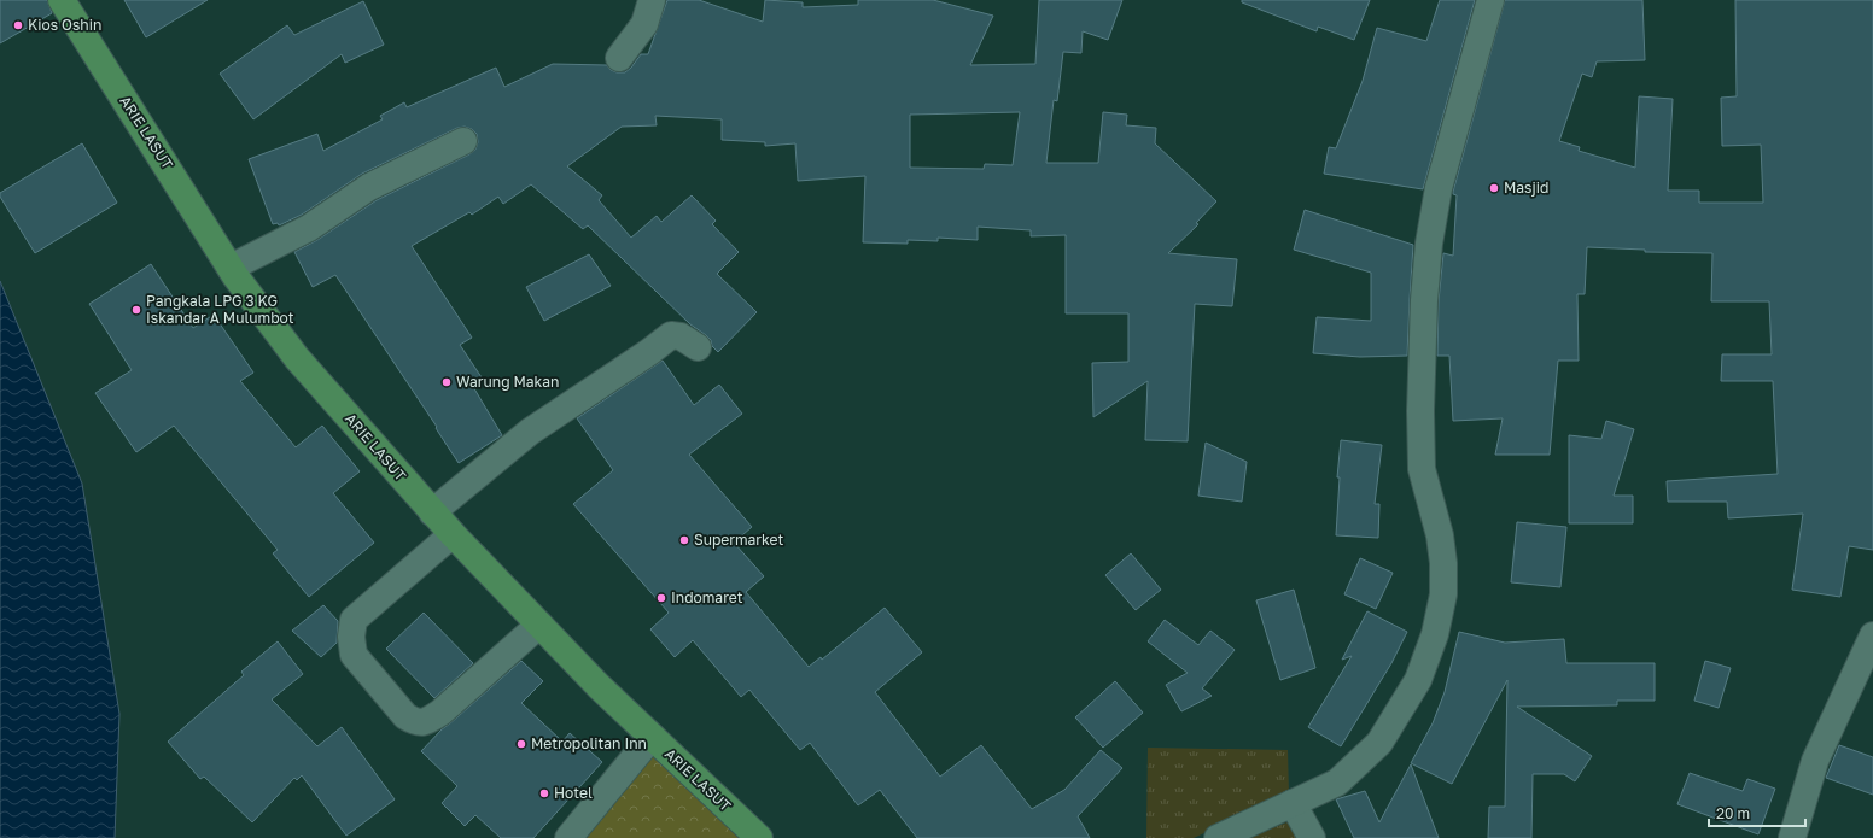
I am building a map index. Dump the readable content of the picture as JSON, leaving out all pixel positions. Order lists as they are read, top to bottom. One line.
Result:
{"streets":{"main road":["ARIE LASUT"]},"places":["Kios Oshin","Masjid","Pangkala LPG 3 KG Iskandar A Mulumbot","Warung Makan","Supermarket","Indomaret","Metropolitan Inn","Hotel"],"scale_bar":"20 m"}
